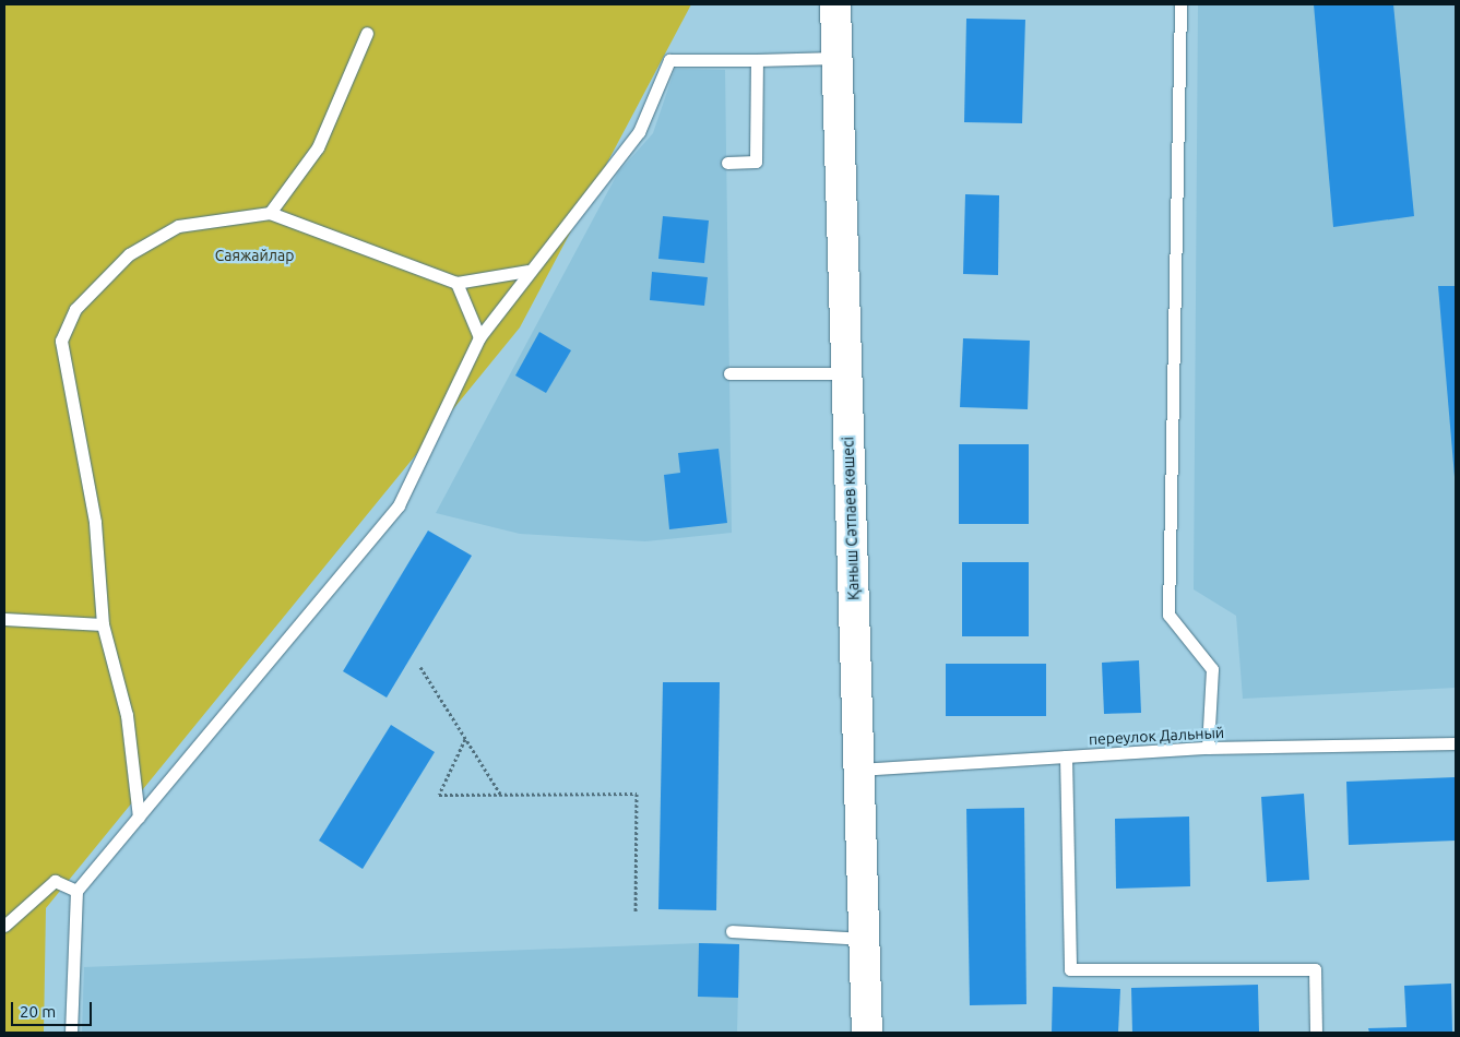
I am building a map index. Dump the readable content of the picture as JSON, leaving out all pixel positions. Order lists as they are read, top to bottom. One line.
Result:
{"streets":{"street":["Қаныш Сәтпаев көшесі"],"lane":["переулок Дальный"]},"crossings":[["Қаныш Сәтпаев көшесі","переулок Дальный"]],"parks":["Саяжайлар"],"scale_bar":"20 m"}
